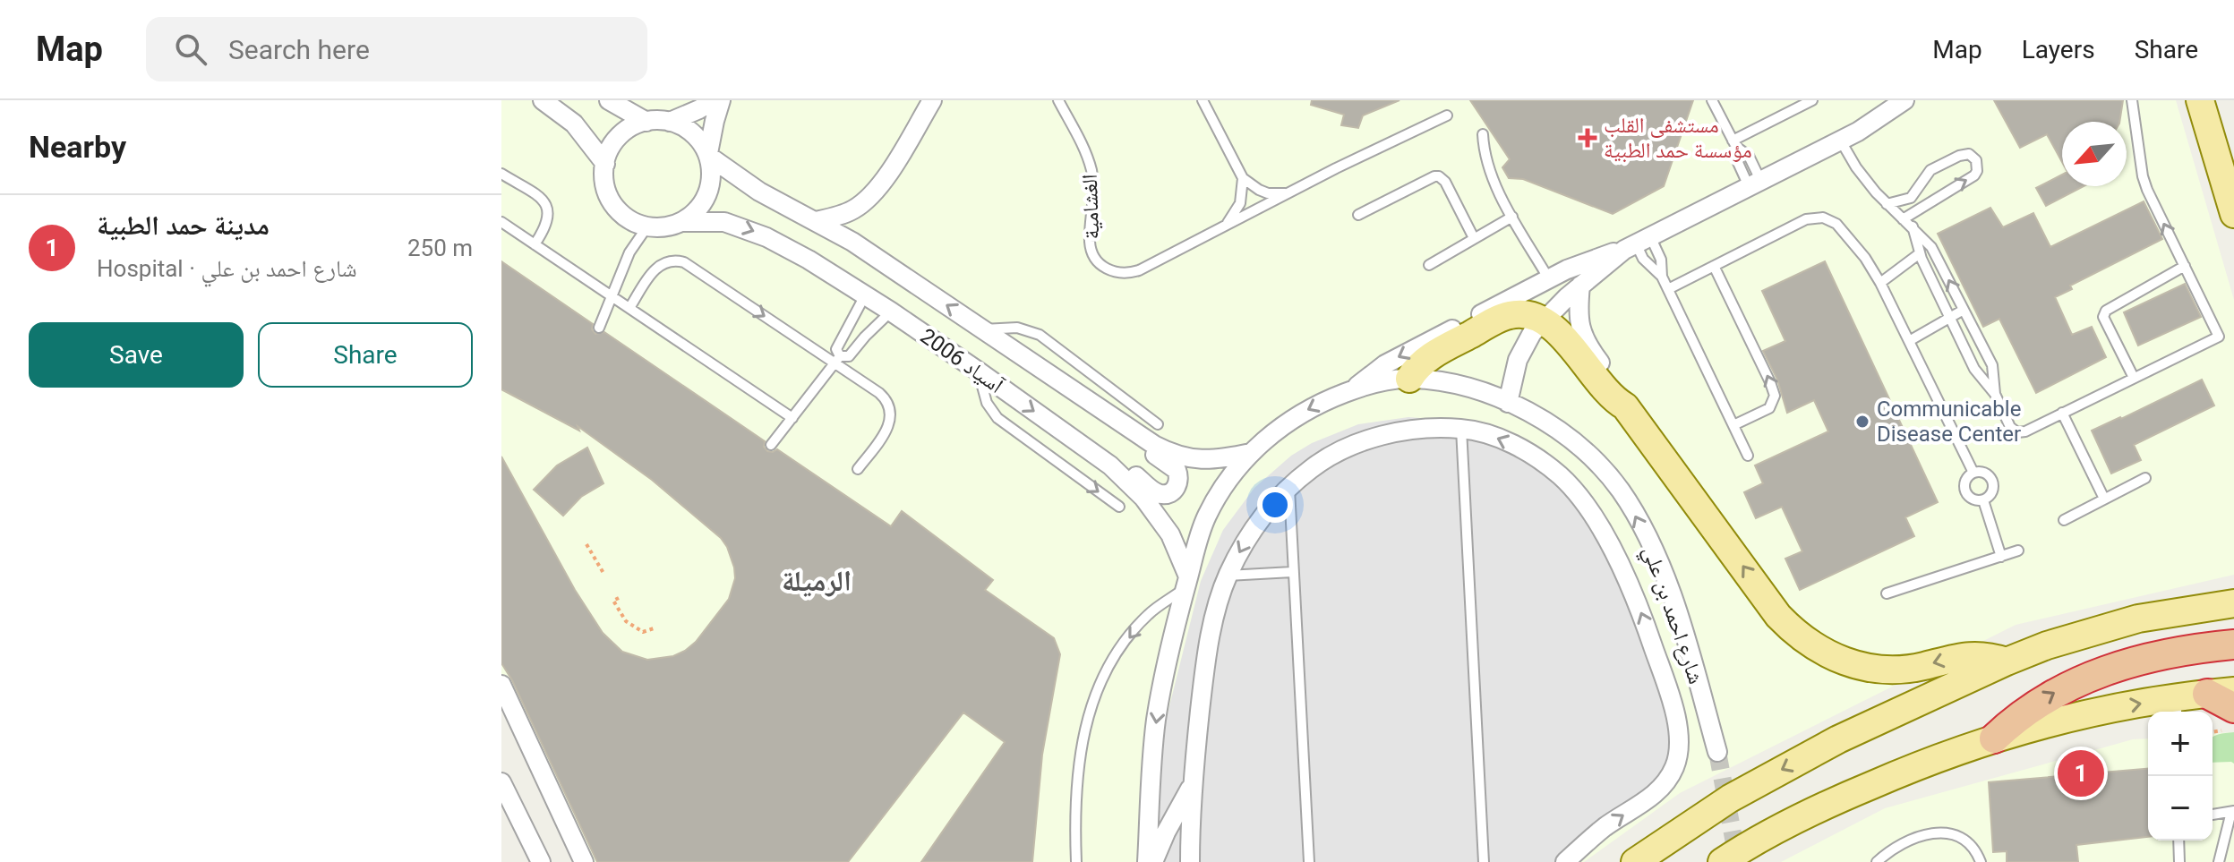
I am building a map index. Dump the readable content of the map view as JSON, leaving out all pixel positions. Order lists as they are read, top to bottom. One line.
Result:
{"streets":{"street":["آسياد 2006","شارع احمد بن علي"],"lane":["الغشامية"]},"crossings":[["آسياد 2006","شارع احمد بن علي"]],"districts":["الرميلة"],"places":{"health":["مستشفى القلب مؤسسة حمد الطبية"],"other":["Communicable Disease Center"]},"north":"bottom left","page":{"header":"Map","search":"Search here","nav":["Map","Layers","Share"],"heading":"Nearby","list":[{"mark":"1","name":"مدينة حمد الطبية","note":"Hospital · شارع احمد بن علي","value":"250 m"}],"buttons":["Save","Share"],"map_buttons":["+","−"],"pins":"1"}}
